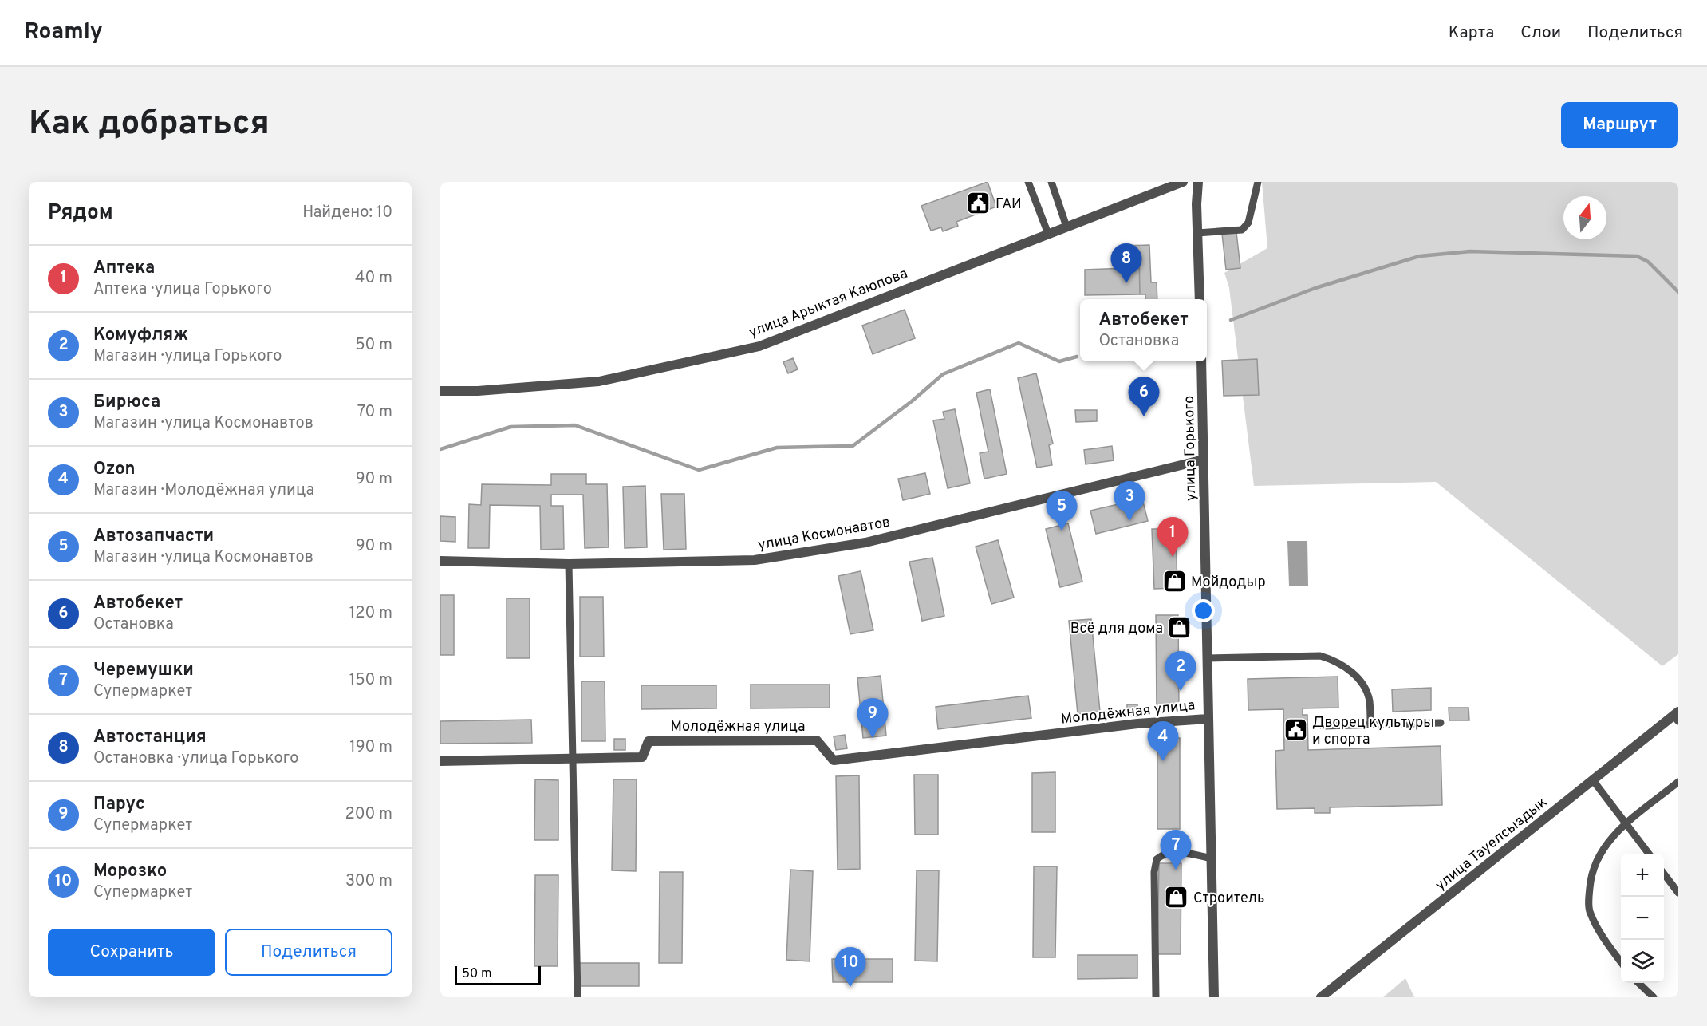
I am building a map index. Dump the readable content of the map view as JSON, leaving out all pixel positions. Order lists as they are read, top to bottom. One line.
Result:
{"streets":{"street":["улица Арыктая Каюпова","улица Горького","улица Космонавтов","Молодёжная улица","улица Тауелсыздык"]},"crossings":[["улица Горького","улица Космонавтов"],["улица Горького","Молодёжная улица"]],"places":{"public building":["ГАИ","Дворец культуры и спорта"],"shop":["Мойдодыр","Всё для дома","Строитель"]},"scale_bar":"50 m","north":"top","page":{"header":"Roamly","nav":["Карта","Слои","Поделиться"],"buttons":["Маршрут",["Сохранить","Поделиться"]],"title":"Как добраться","heading":["Рядом","Найдено: 10"],"pins":["8","6","3","5","1","2","9","4","7","10"],"list":[{"mark":"1","name":"Аптека","note":"Аптека · улица Горького","value":"40 m"},{"mark":"2","name":"Комуфляж","note":"Магазин · улица Горького","value":"50 m"},{"mark":"3","name":"Бирюса","note":"Магазин · улица Космонавтов","value":"70 m"},{"mark":"4","name":"Ozon","note":"Магазин · Молодёжная улица","value":"90 m"},{"mark":"5","name":"Автозапчасти","note":"Магазин · улица Космонавтов","value":"90 m"},{"mark":"6","name":"Автобекет","note":"Остановка","value":"120 m"},{"mark":"7","name":"Черемушки","note":"Супермаркет","value":"150 m"},{"mark":"8","name":"Автостанция","note":"Остановка · улица Горького","value":"190 m"},{"mark":"9","name":"Парус","note":"Супермаркет","value":"200 m"},{"mark":"10","name":"Морозко","note":"Супермаркет","value":"300 m"}],"popup":["Автобекет","Остановка"],"map_buttons":["+","−"],"scale":"50 m"}}
